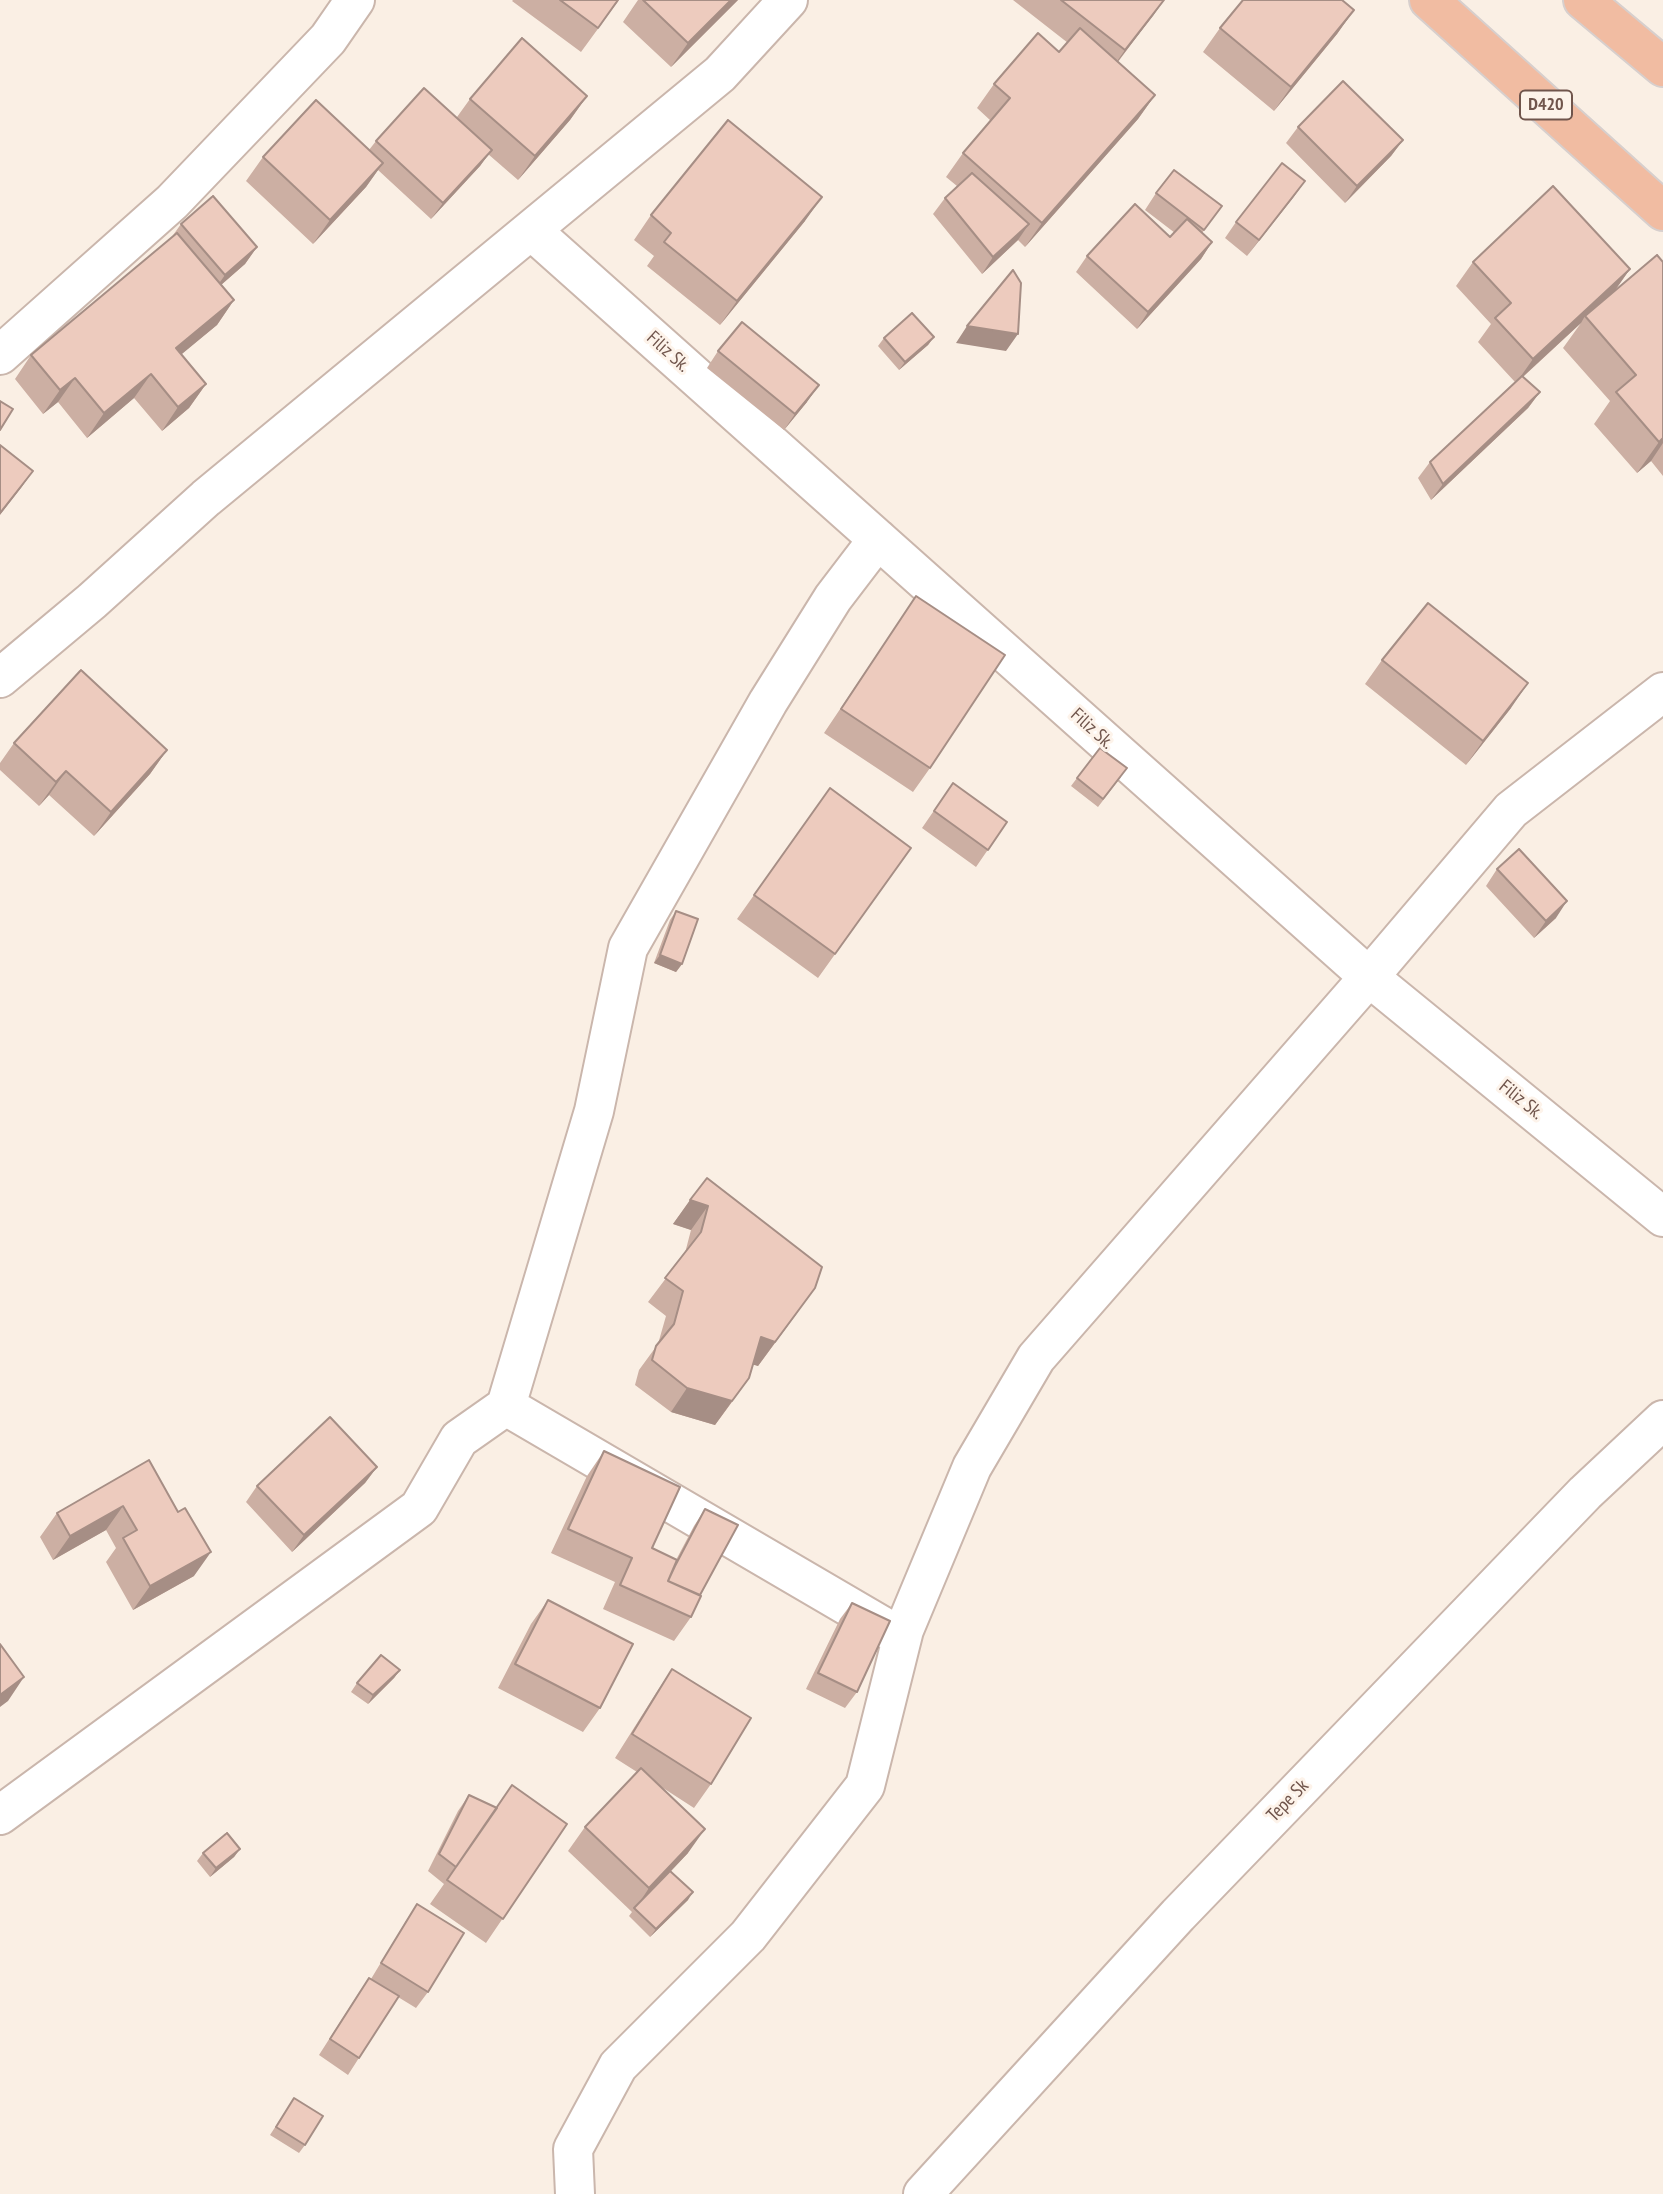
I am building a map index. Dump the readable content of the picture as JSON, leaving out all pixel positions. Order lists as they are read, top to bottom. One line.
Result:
{"streets":{"highway":["D420"],"street":["Filiz Sk.","Tepe Sk"]}}
